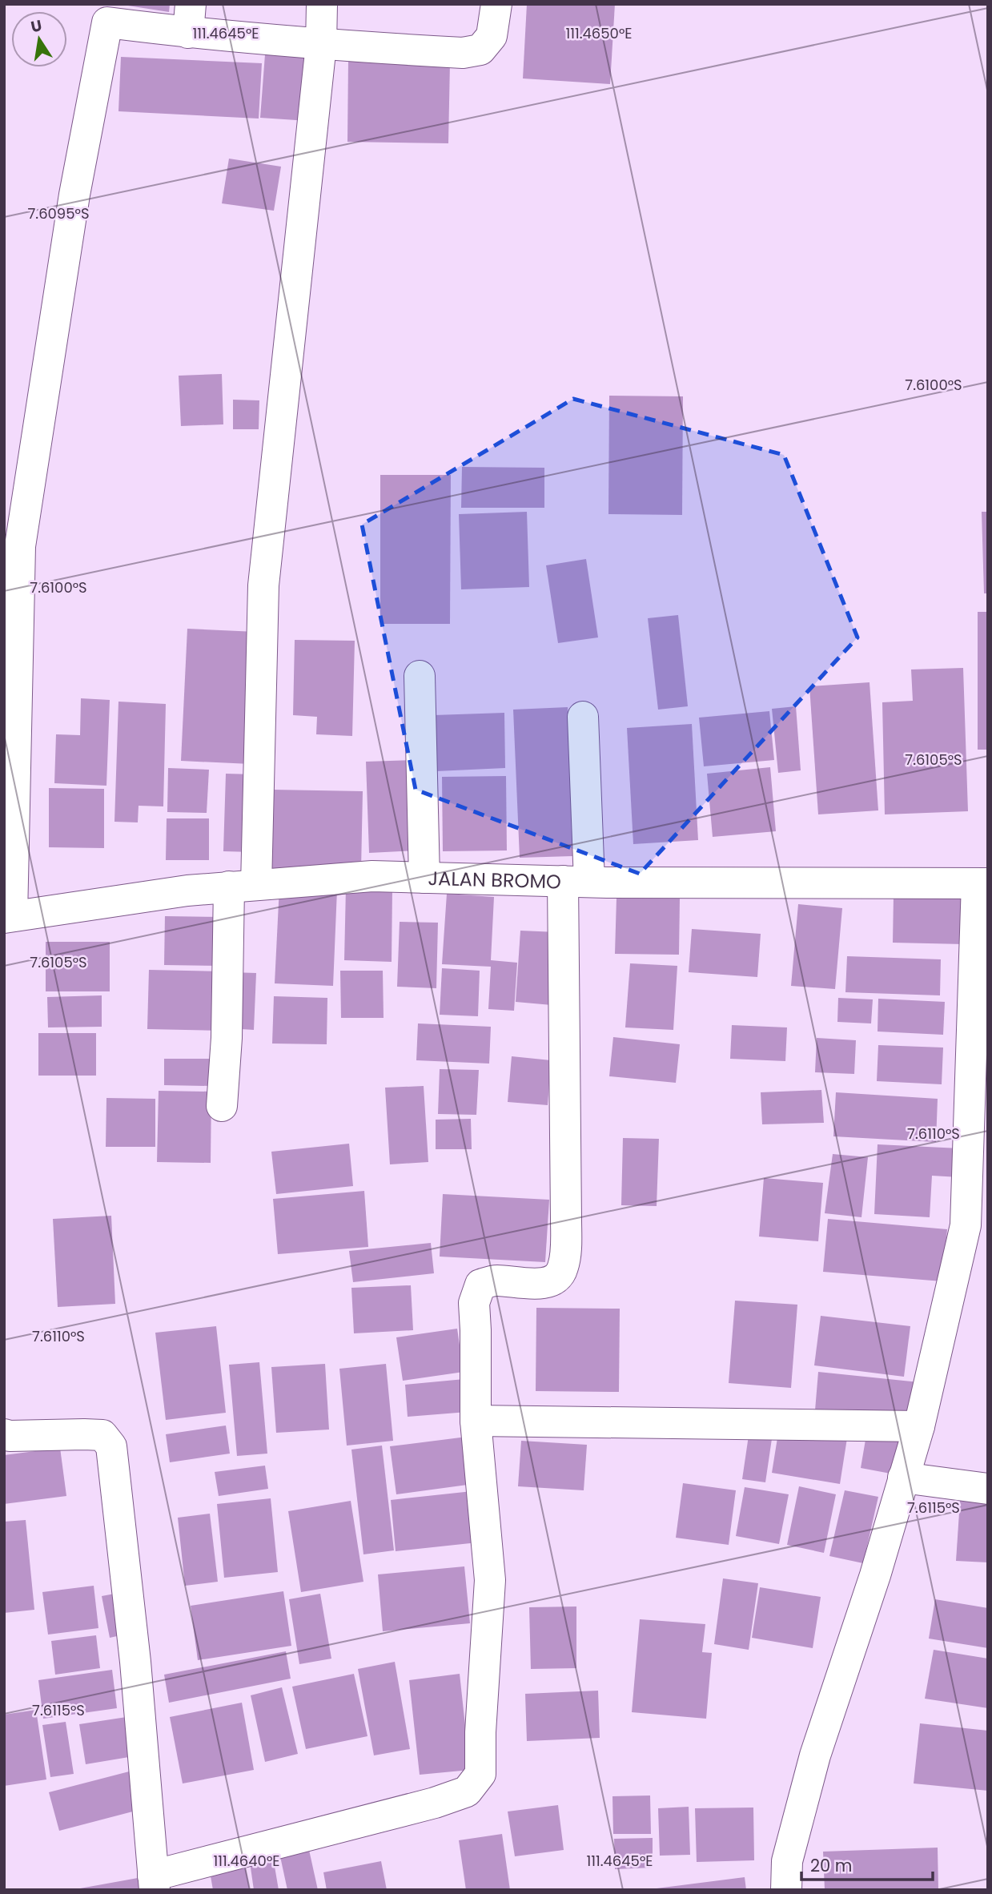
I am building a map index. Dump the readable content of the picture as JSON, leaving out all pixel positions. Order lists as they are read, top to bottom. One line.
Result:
{"streets":{"street":["JALAN BROMO"]},"scale_bar":"20 m","north":"top","coordinates":["111.4645°E","111.4650°E","7.6095°S","7.6100°S","7.6105°S","7.6110°S","7.6115°S","111.4640°E"]}
